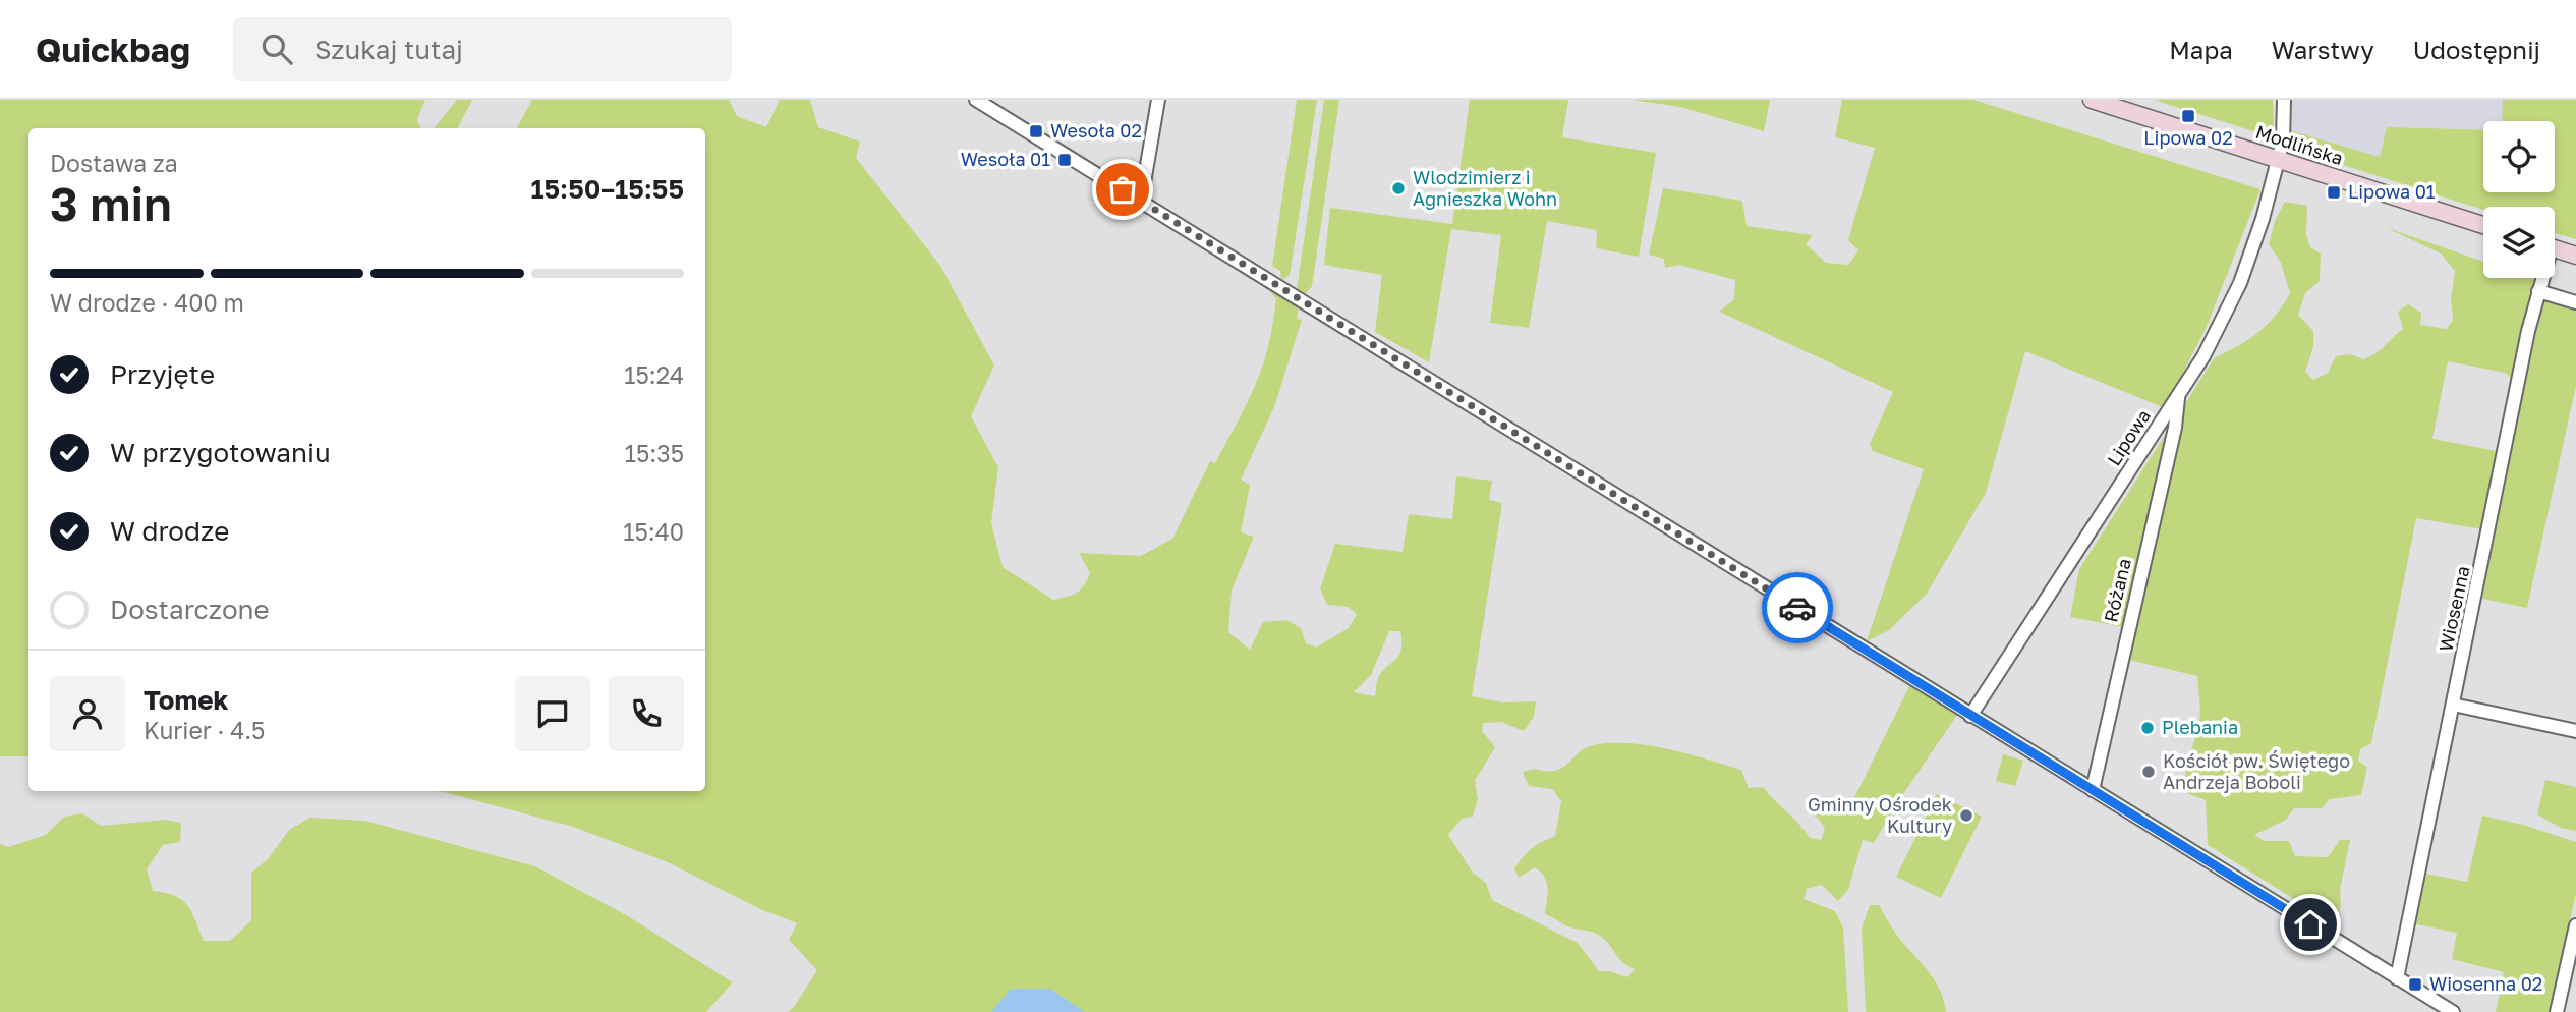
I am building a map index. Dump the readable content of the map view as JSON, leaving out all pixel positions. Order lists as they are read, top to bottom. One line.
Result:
{"streets":{"main road":["Modlińska"],"street":["Lipowa","Różana","Wiosenna"]},"crossings":[["Modlińska","Lipowa"],["Lipowa","Różana"]],"places":{"transit":["Lipowa 02","Wesoła 02","Wesoła 01","Lipowa 01","Wiosenna 02"],"other":["Wlodzimierz i Agnieszka Wohn","Plebania","Kościół pw. Świętego Andrzeja Boboli","Gminny Ośrodek Kultury"]},"page":{"header":"Quickbag","search":"Szukaj tutaj","nav":["Mapa","Warstwy","Udostępnij"],"heading":["3 min","Dostawa za","15:50–15:55"],"panel":["Tomek","Kurier · 4.5"],"bar":"W drodze · 400 m","list":[["Przyjęte","15:24"],["W przygotowaniu","15:35"],["W drodze","15:40"],"Dostarczone"]}}
